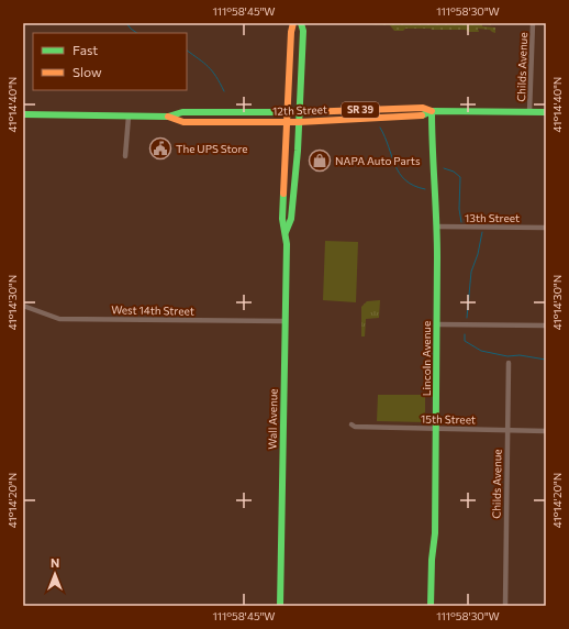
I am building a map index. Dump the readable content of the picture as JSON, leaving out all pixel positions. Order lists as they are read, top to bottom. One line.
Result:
{"streets":{"main road":["12th Street","SR 39","Lincoln Avenue","Wall Avenue"],"street":["Childs Avenue","13th Street","West 14th Street","15th Street"]},"crossings":[["Childs Avenue","12th Street"],["Childs Avenue","15th Street"],["12th Street","Lincoln Avenue"],["12th Street","Wall Avenue"],["13th Street","Lincoln Avenue"],["West 14th Street","Wall Avenue"],["Lincoln Avenue","15th Street"]],"places":{"public building":["The UPS Store"],"shop":["NAPA Auto Parts"]},"legend":["Fast","Slow"],"north":"top","coordinates":["111°58'45\"W","111°58'30\"W","41°14'40\"N","41°14'30\"N","41°14'20\"N"]}
